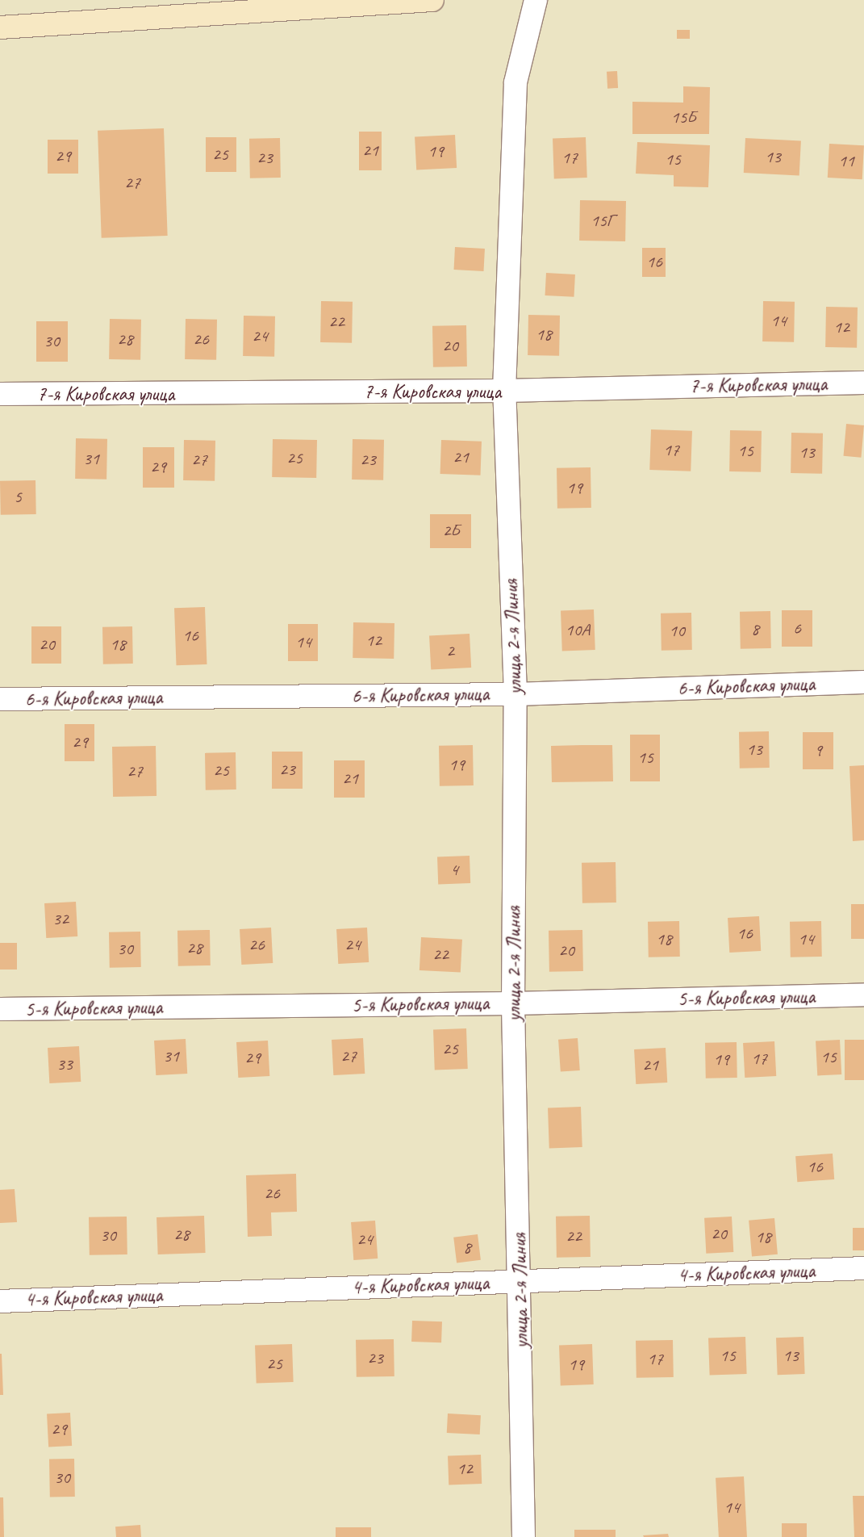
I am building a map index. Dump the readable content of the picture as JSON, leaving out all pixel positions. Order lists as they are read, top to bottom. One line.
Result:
{"streets":{"street":["7-я Кировская улица","улица 2-я Линия","6-я Кировская улица","5-я Кировская улица","4-я Кировская улица"]},"crossings":[["7-я Кировская улица","улица 2-я Линия"],["улица 2-я Линия","6-я Кировская улица"],["улица 2-я Линия","5-я Кировская улица"],["улица 2-я Линия","4-я Кировская улица"]],"house_numbers":["15Б","21","19","25","29","13","23","17","15","11","27","15Г","16","14","22","12","18","24","28","26","30","20","17","15","13","21","25","31","27","23","29","19","5","2Б","6","8","10А","10","16","12","14","20","18","2","29","13","9","15","19","23","25","27","21","4","32","16","18","14","26","24","28","30","20","22","25","31","27","15","29","17","19","33","21","16","26","20","28","30","22","18","24","8","15","13","23","17","25","19","29","12","30","14"]}
